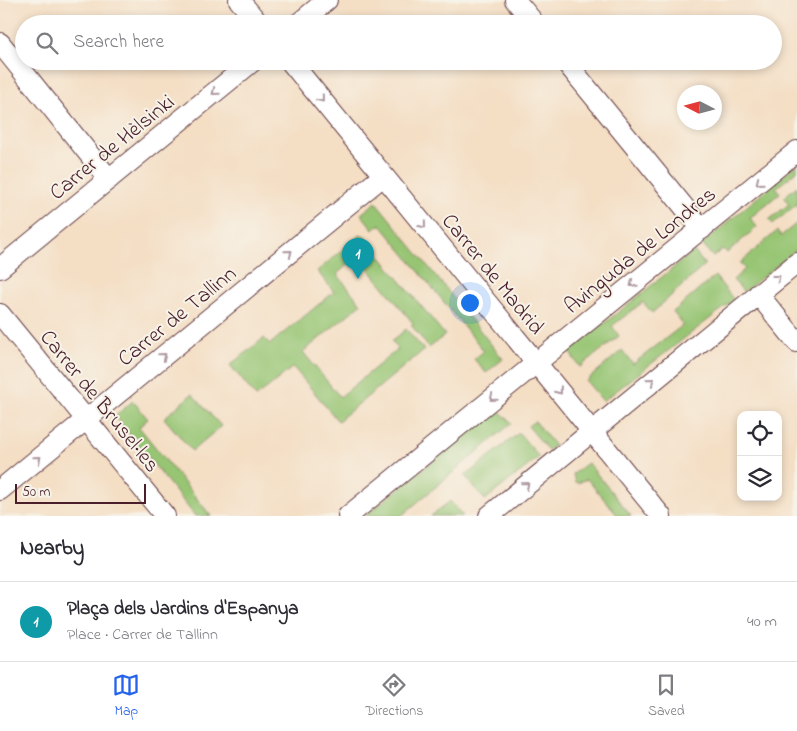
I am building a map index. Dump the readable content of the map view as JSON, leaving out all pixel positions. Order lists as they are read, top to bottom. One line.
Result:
{"streets":{"street":["Carrer de Hèlsinki","Avinguda de Londres","Carrer de Madrid","Carrer de Tallinn","Carrer de Brusel·les"]},"crossings":[["Avinguda de Londres","Carrer de Madrid"],["Carrer de Madrid","Carrer de Tallinn"],["Carrer de Tallinn","Carrer de Brusel·les"]],"one_way":["Carrer de Hèlsinki","Carrer de Madrid","Carrer de Tallinn"],"scale_bar":"50 m","north":"left","page":{"search":"Search here","pins":"1","scale":"50 m","heading":"Nearby","list":[{"mark":"1","name":"Plaça dels Jardins d'Espanya","note":"Place · Carrer de Tallinn","value":"40 m"}],"nav":["Map","Directions","Saved"]}}
